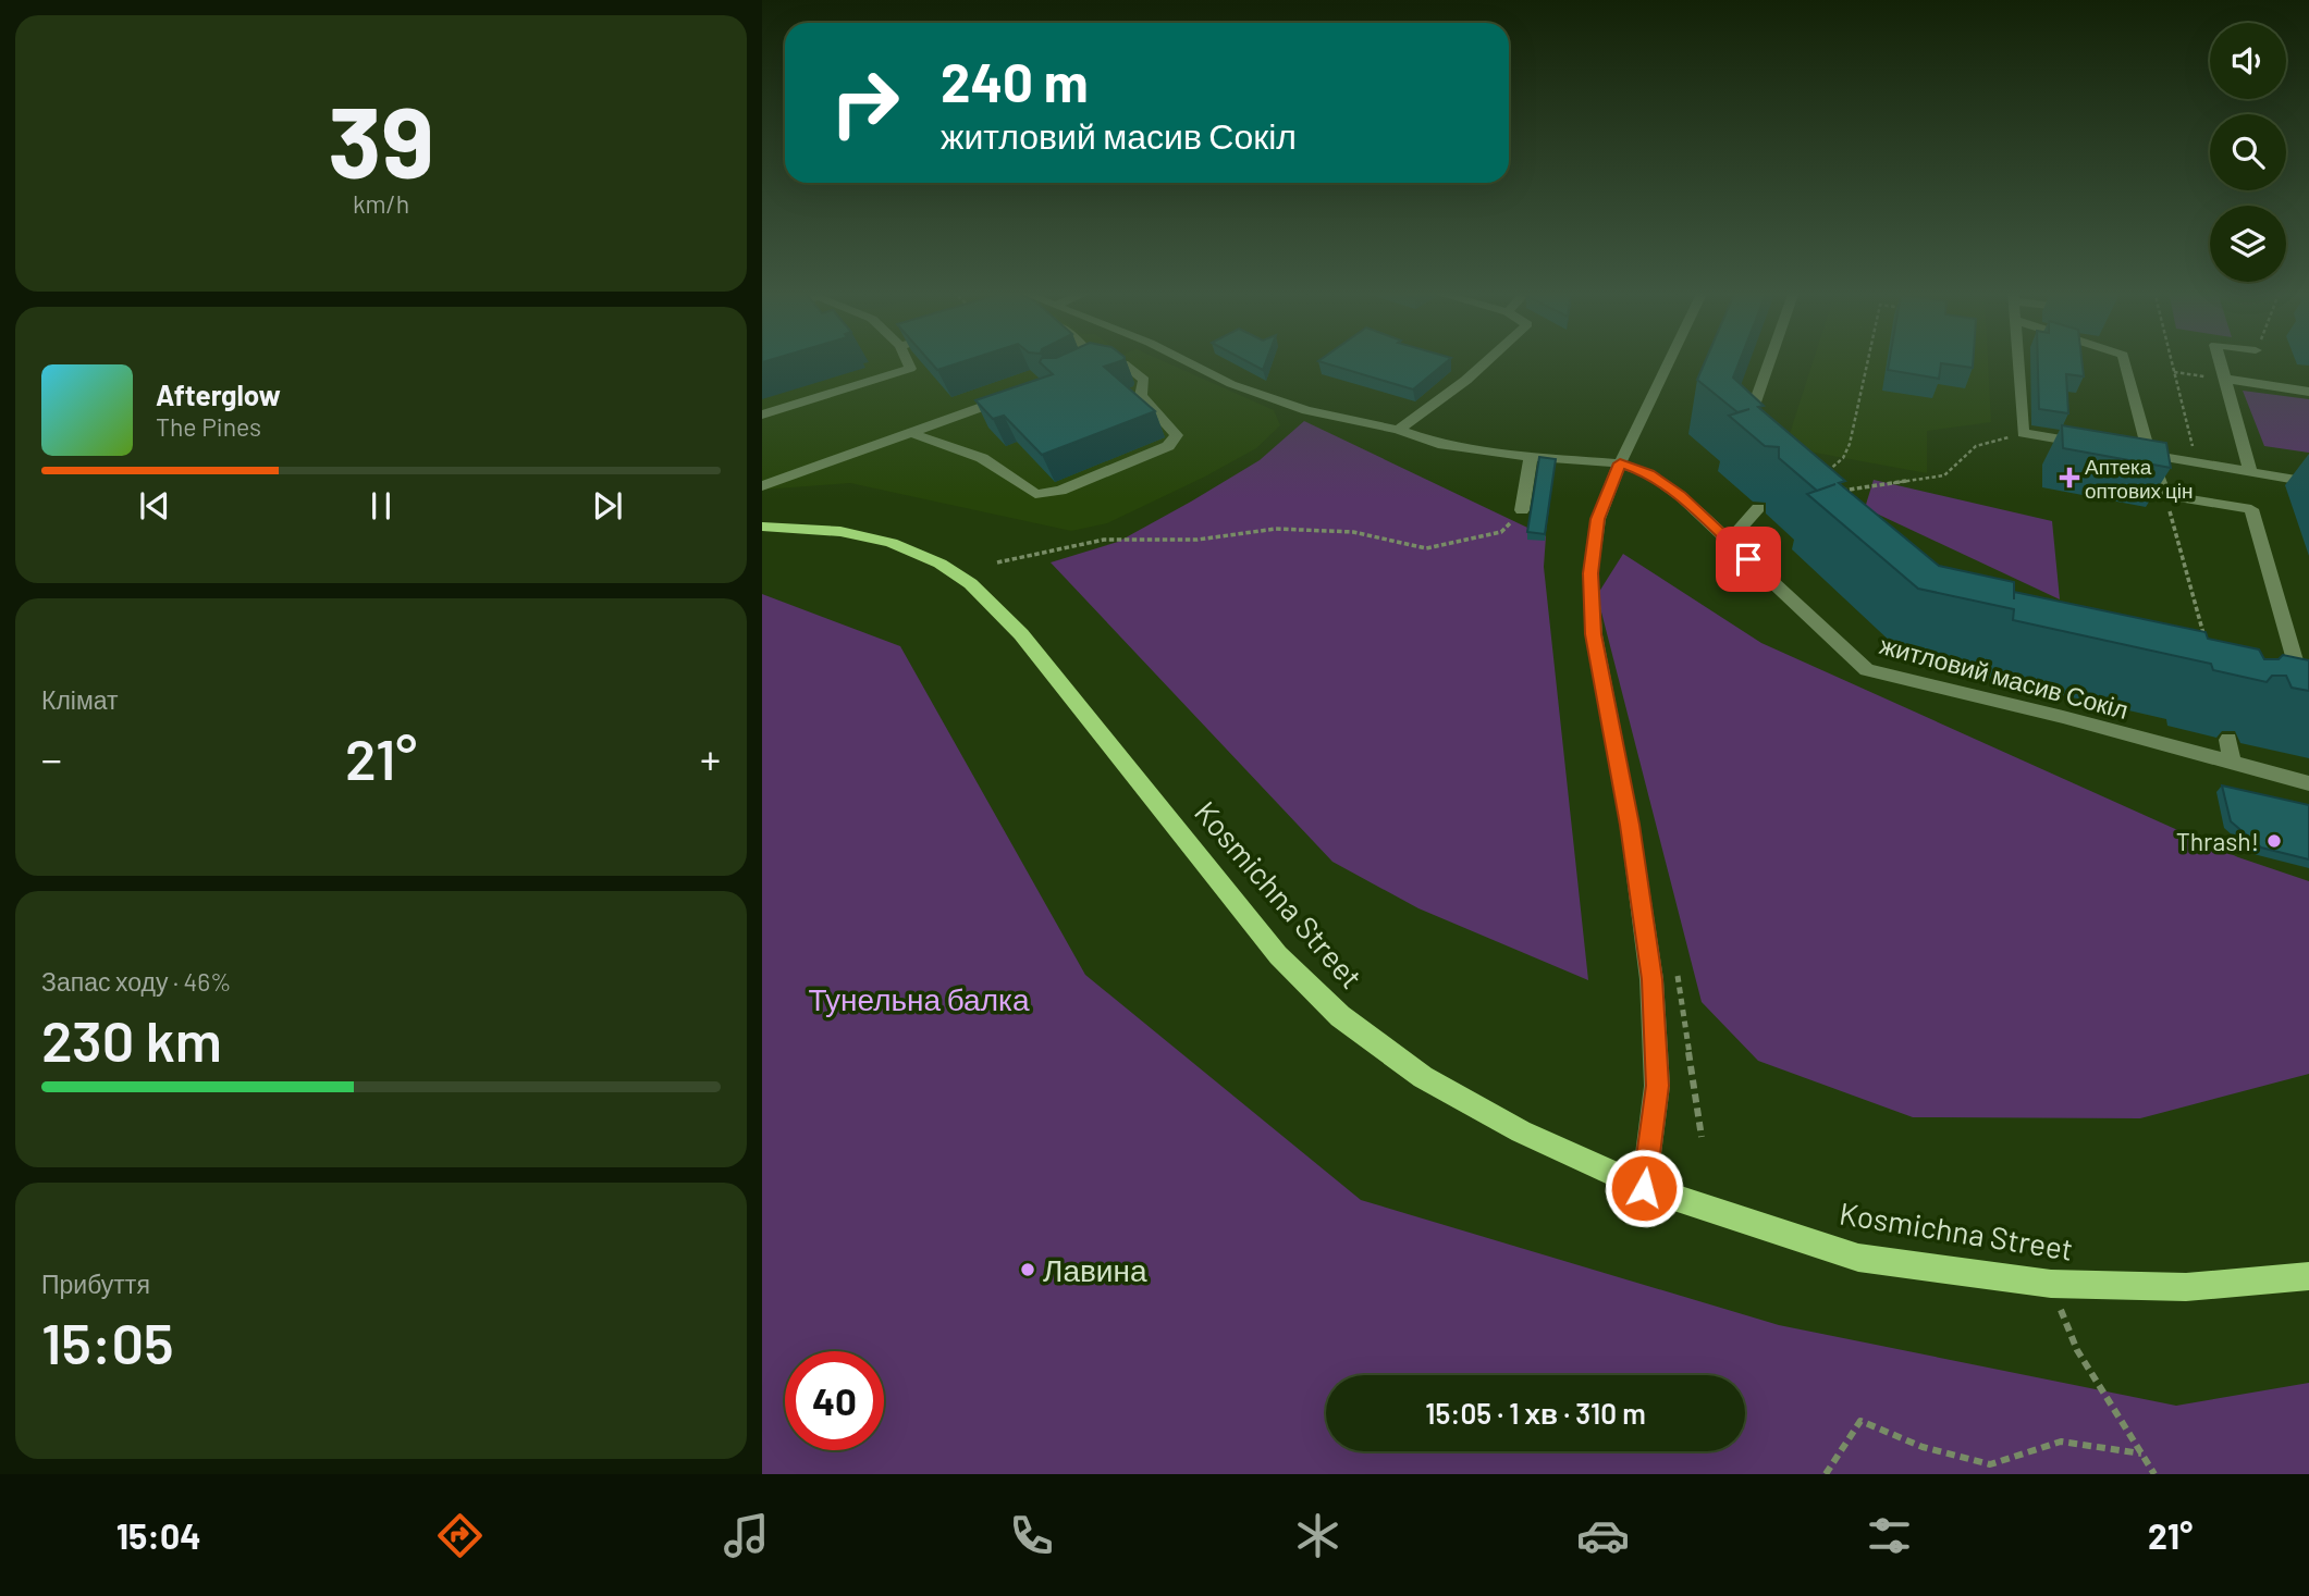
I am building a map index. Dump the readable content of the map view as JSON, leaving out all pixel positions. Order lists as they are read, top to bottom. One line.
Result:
{"streets":{"main road":["Kosmichna Street"],"street":["житловий масив Сокіл"]},"parks":["Тунельна балка"],"places":{"health":["Аптека оптових цін"],"other":["Thrash!","Лавина"]},"page":{"tile":[["39","km/h"],"Клімат",["Запас ходу · 46%","230 km"],["Прибуття","15:05"]],"turn":["240 m","житловий масив Сокіл"],"song":["Afterglow","The Pines"],"heat":["−","21°","+"],"limit":"40","trip":"15:05 · 1 хв · 310 m","tabs":["15:04","21°"]}}
